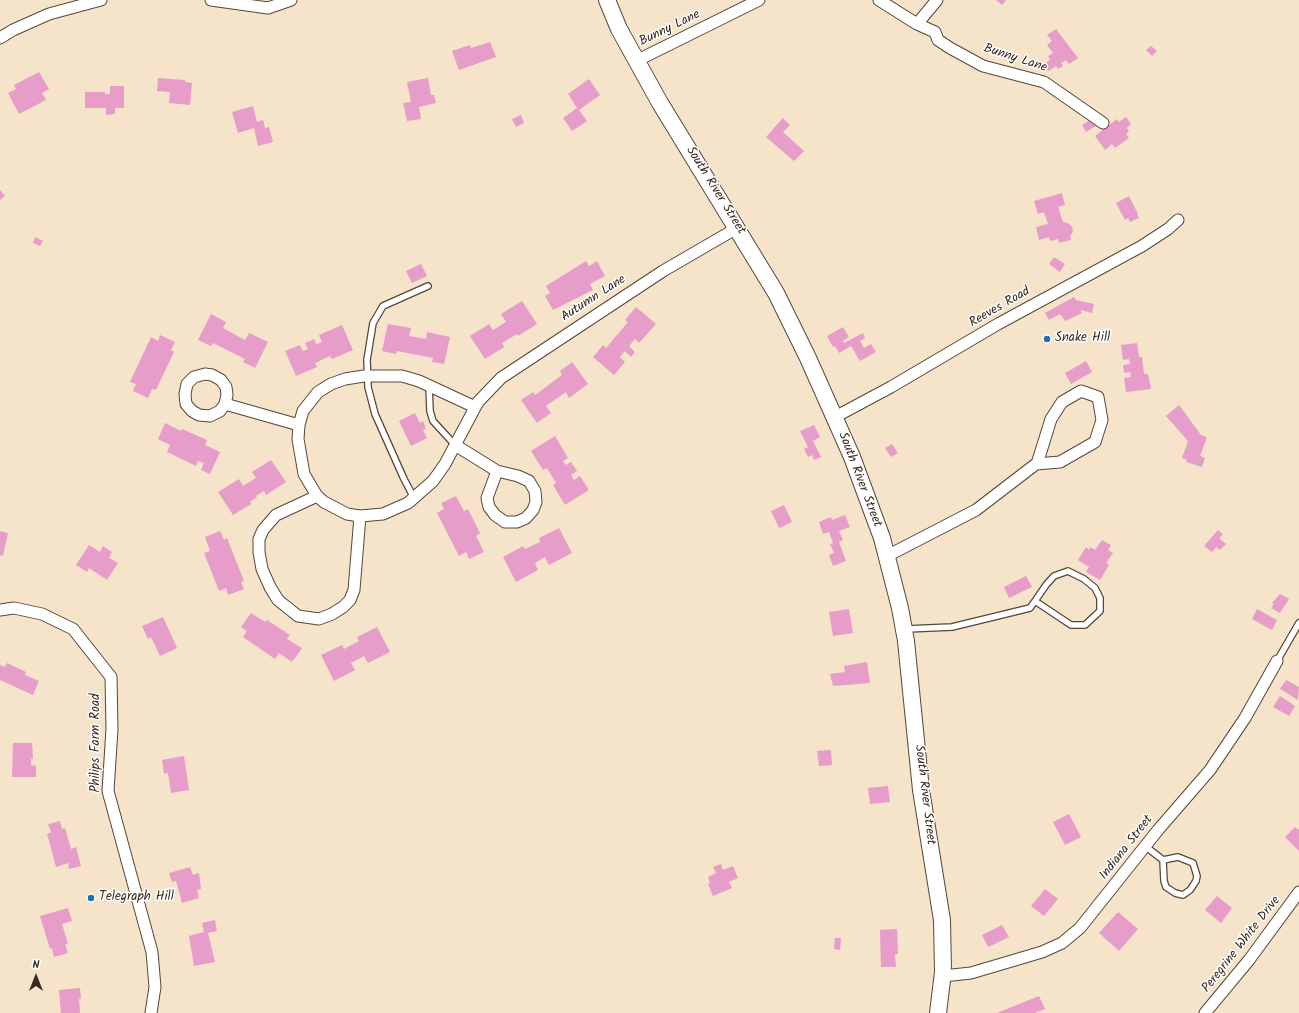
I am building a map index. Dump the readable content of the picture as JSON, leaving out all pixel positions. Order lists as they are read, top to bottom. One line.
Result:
{"streets":{"street":["Bunny Lane","South River Street","Autumn Lane","Reeves Road","Philips Farm Road","Indiana Street","Peregrine White Drive"]},"crossings":[["Bunny Lane","South River Street"],["South River Street","Autumn Lane"],["South River Street","Reeves Road"],["South River Street","Indiana Street"]],"places":["Snake Hill","Telegraph Hill"],"north":"top"}
